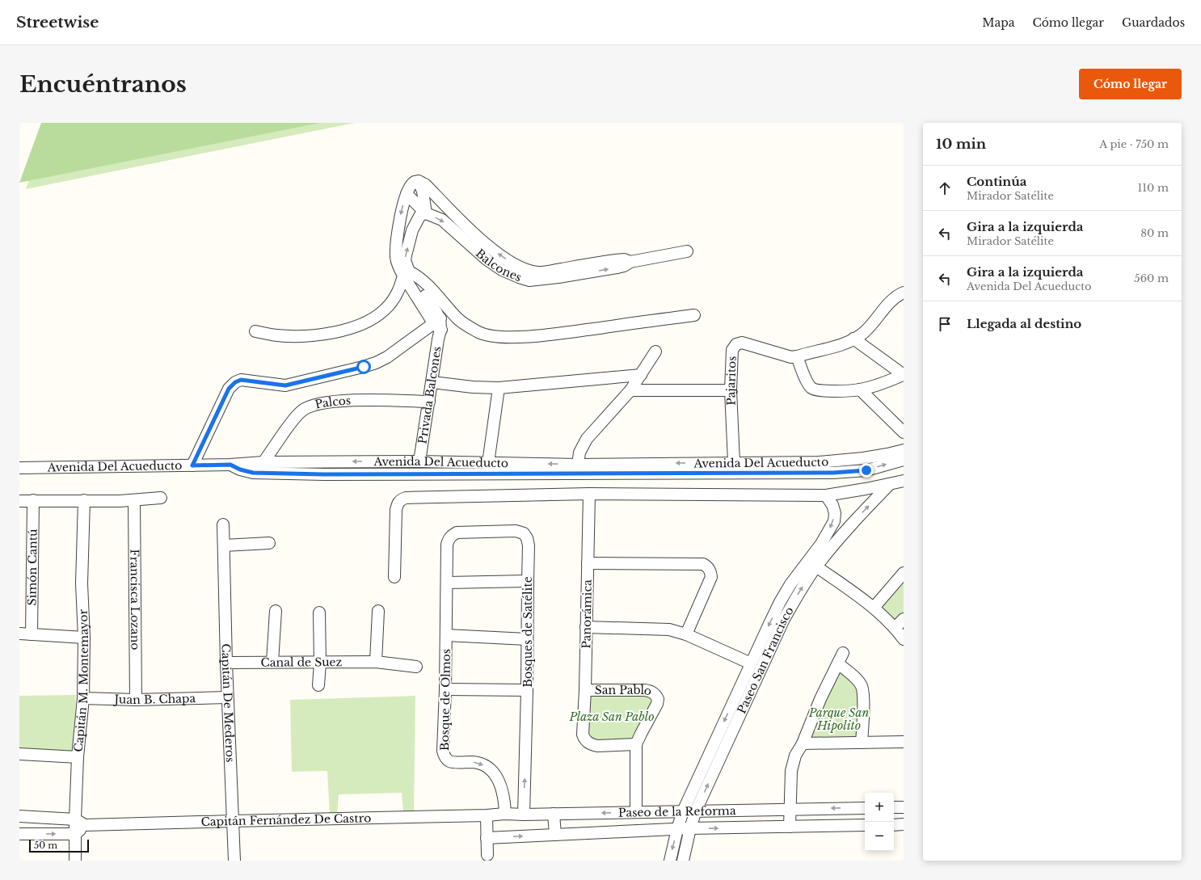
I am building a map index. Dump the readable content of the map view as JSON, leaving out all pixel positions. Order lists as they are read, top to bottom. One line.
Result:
{"streets":{"street":["Balcones","Pajaritos","Privada Balcones","Palcos","Avenida Del Acueducto","Simón Cantú","Francisca Lozano","Panorámica","Bosques de Satélite","Paseo San Francisco","Canal de Suez","Capitán M. Montemayor","San Pablo","Juan B. Chapa","Bosque de Olmos","Capitán De Mederos","Paseo de la Reforma","Capitán Fernández De Castro"]},"crossings":[["Pajaritos","Avenida Del Acueducto"],["Privada Balcones","Palcos"],["Privada Balcones","Avenida Del Acueducto"],["Palcos","Avenida Del Acueducto"],["Francisca Lozano","Juan B. Chapa"],["Panorámica","San Pablo"],["Bosques de Satélite","Bosque de Olmos"],["Bosques de Satélite","Paseo de la Reforma"],["Paseo San Francisco","Paseo de la Reforma"],["Canal de Suez","Capitán De Mederos"],["Capitán M. Montemayor","Juan B. Chapa"],["Juan B. Chapa","Capitán De Mederos"],["Bosque de Olmos","Paseo de la Reforma"],["Capitán De Mederos","Capitán Fernández De Castro"],["Paseo de la Reforma","Capitán Fernández De Castro"]],"one_way":["Bosque de Olmos"],"parks":["Parque San Hipolito","Plaza San Pablo"],"scale_bar":"50 m","page":{"header":"Streetwise","nav":["Mapa","Cómo llegar","Guardados"],"buttons":"Cómo llegar","title":"Encuéntranos","heading":["10 min","A pie · 750 m"],"list":[["Continúa","Mirador Satélite","110 m"],["Gira a la izquierda","Mirador Satélite","80 m"],["Gira a la izquierda","Avenida Del Acueducto","560 m"],"Llegada al destino"],"map_buttons":["+","−"],"scale":"50 m"}}
